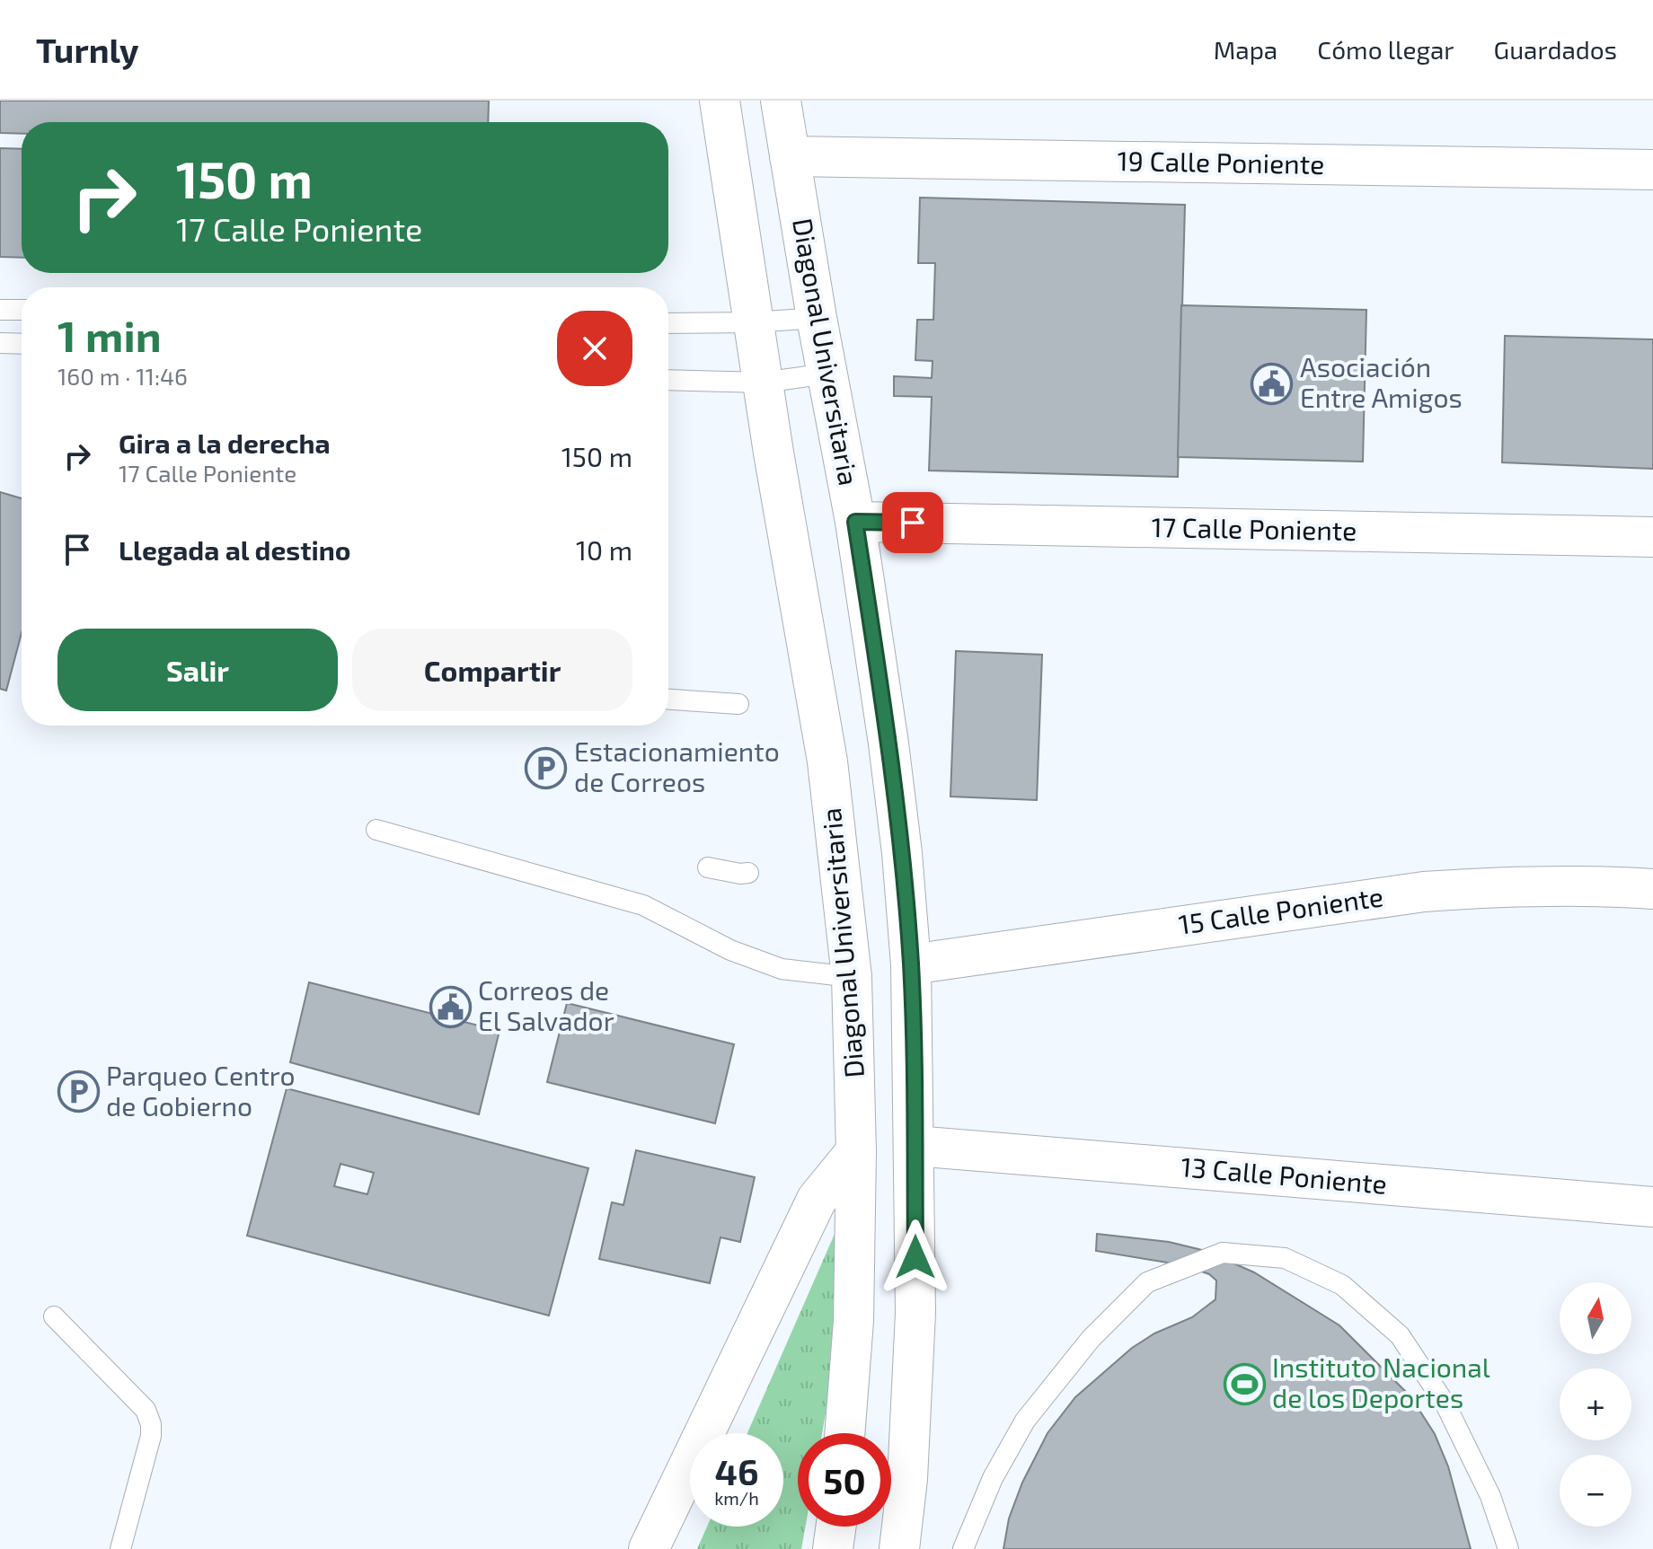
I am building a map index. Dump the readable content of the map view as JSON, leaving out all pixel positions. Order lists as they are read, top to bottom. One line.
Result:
{"streets":{"street":["19 Calle Poniente","Diagonal Universitaria","17 Calle Poniente","15 Calle Poniente","13 Calle Poniente"]},"crossings":[["19 Calle Poniente","Diagonal Universitaria"],["Diagonal Universitaria","17 Calle Poniente"],["Diagonal Universitaria","15 Calle Poniente"],["Diagonal Universitaria","13 Calle Poniente"]],"places":{"public building":["Asociación Entre Amigos","Correos de El Salvador"],"parking":["Estacionamiento de Correos","Parqueo Centro de Gobierno"],"sports":["Instituto Nacional de los Deportes"]},"north":"top","page":{"header":"Turnly","nav":["Mapa","Cómo llegar","Guardados"],"turn":["150 m","17 Calle Poniente"],"heading":["1 min","160 m · 11:46"],"list":[{"name":"Gira a la derecha","note":"17 Calle Poniente","value":"150 m"},{"name":"Llegada al destino","value":"10 m"}],"buttons":["Salir","Compartir"],"map_buttons":["+","−"],"speed":"46 km/h","limit":"50"}}
